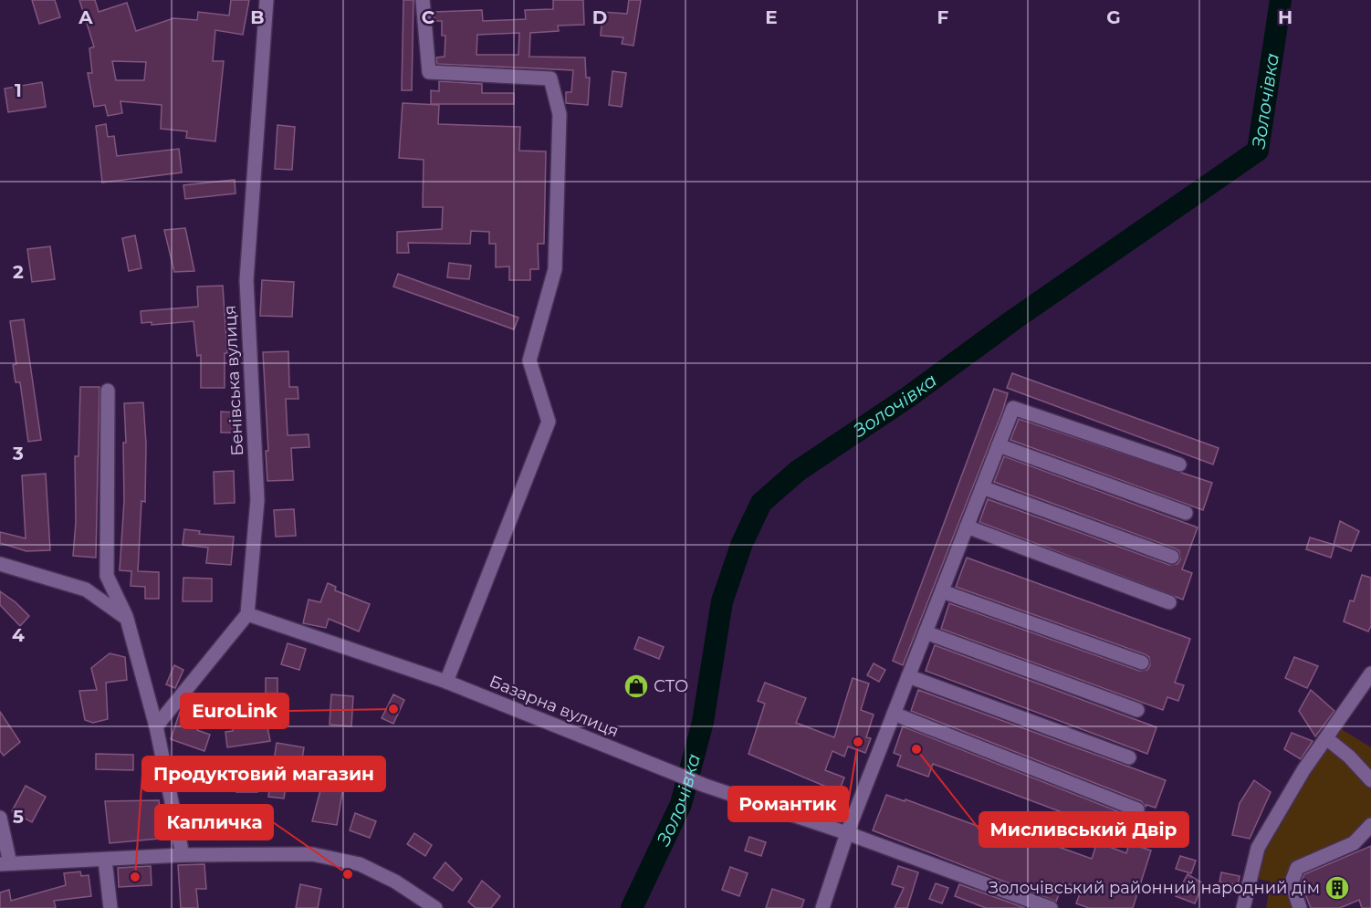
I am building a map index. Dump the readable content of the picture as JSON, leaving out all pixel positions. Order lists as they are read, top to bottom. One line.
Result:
{"streets":{"street":["Бенівська вулиця","Базарна вулиця"]},"crossings":[["Бенівська вулиця","Базарна вулиця"]],"water":["Золочівка"],"places":{"shop":["СТО"],"other":["EuroLink","Романтик","Мисливський Двір","Капличка","Продуктовий магазин"],"building":["Золочівський районний народний дім"]},"grid":{"columns":["A","B","C","D","E","F","G","H"],"rows":["1","2","3","4","5"]}}
